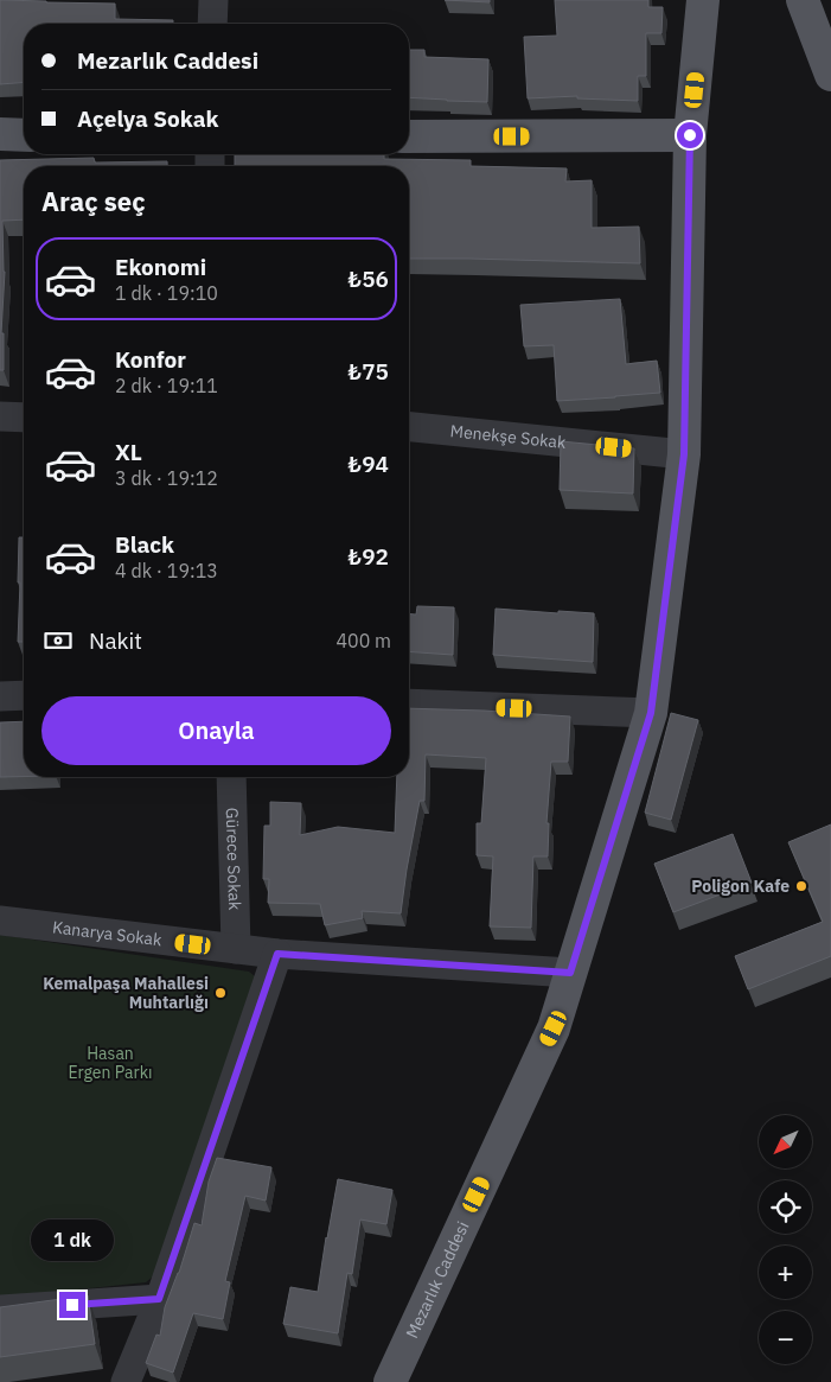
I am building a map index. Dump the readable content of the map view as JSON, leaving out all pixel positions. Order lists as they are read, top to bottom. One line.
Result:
{"streets":{"main road":["Mezarlık Caddesi"],"street":["Menekşe Sokak","Gürece Sokak","Kanarya Sokak"]},"crossings":[["Menekşe Sokak","Mezarlık Caddesi"],["Gürece Sokak","Kanarya Sokak"],["Kanarya Sokak","Mezarlık Caddesi"]],"parks":["Hasan Ergen Parkı"],"places":["Poligon Kafe","Kemalpaşa Mahallesi Muhtarlığı"],"north":"bottom left","page":{"banner":["Mezarlık Caddesi","Açelya Sokak"],"heading":"Araç seç","list":[{"name":"Ekonomi","note":"1 dk · 19:10","value":"₺56"},{"name":"Konfor","note":"2 dk · 19:11","value":"₺75"},{"name":"XL","note":"3 dk · 19:12","value":"₺94"},{"name":"Black","note":"4 dk · 19:13","value":"₺92"}],"pay":["Nakit","400 m"],"buttons":"Onayla","map_buttons":["+","−"],"bubble":"1 dk"}}
